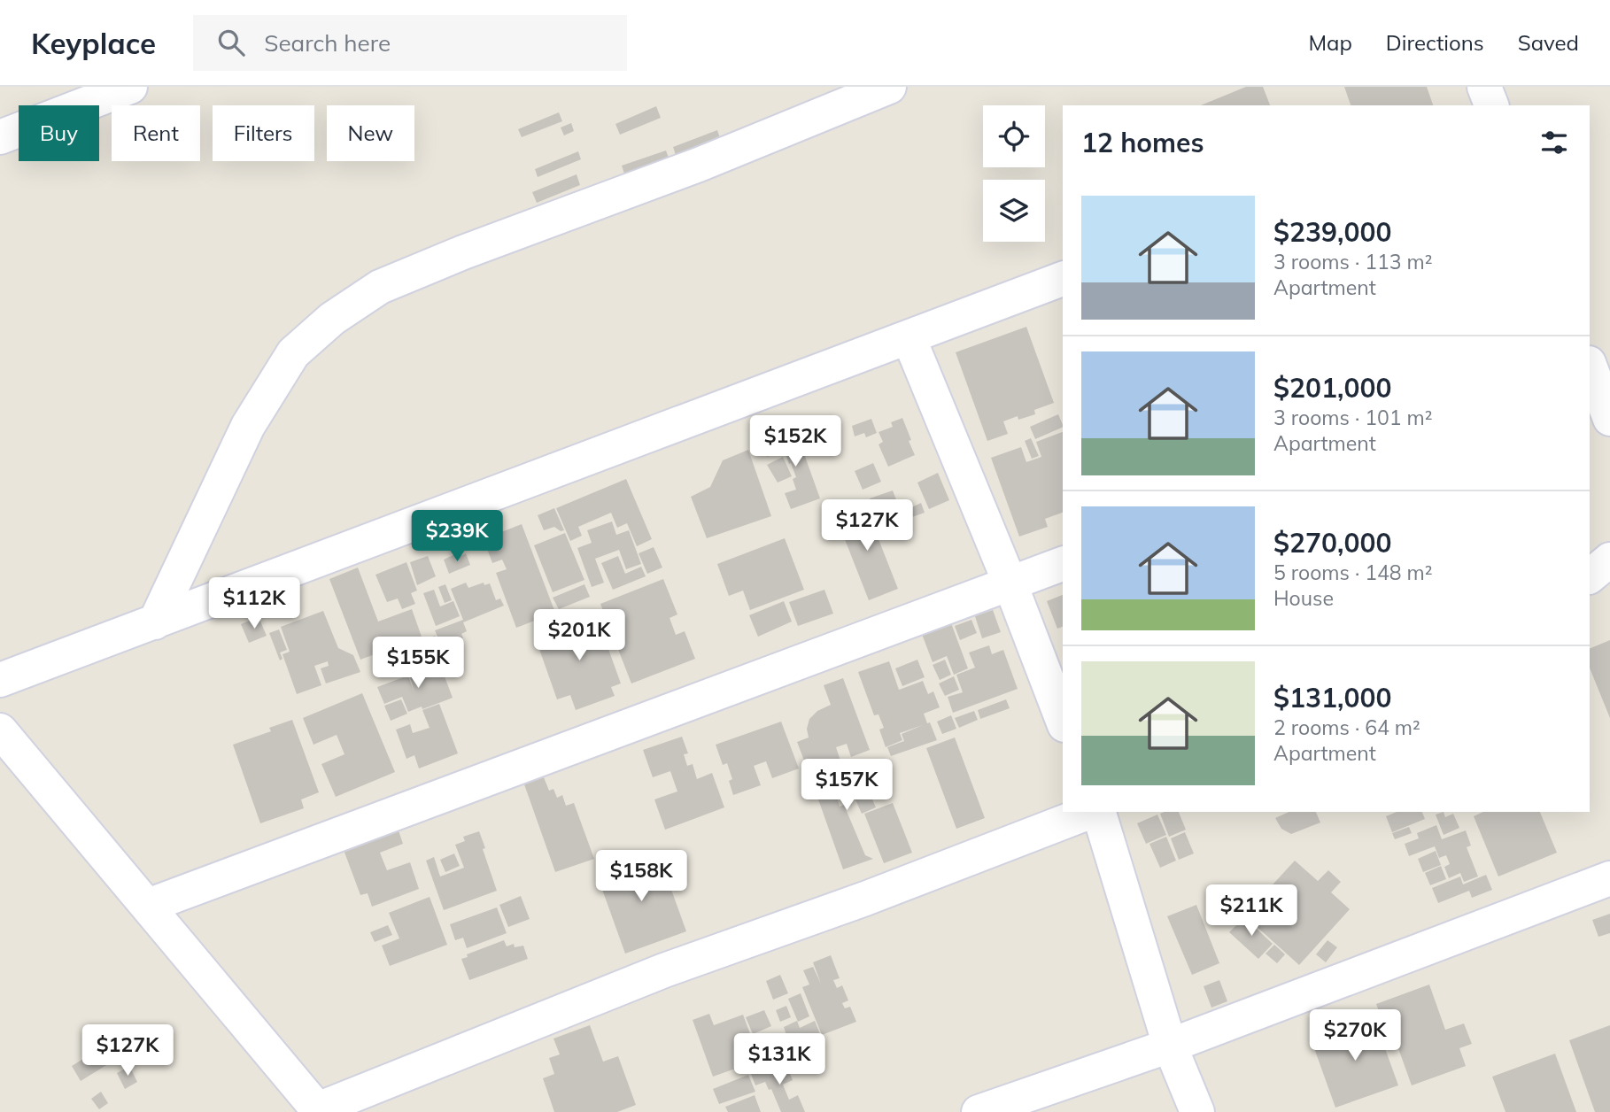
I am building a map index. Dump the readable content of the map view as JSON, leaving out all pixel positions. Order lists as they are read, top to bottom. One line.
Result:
{"page":{"header":"Keyplace","search":"Search here","nav":["Map","Directions","Saved"],"chip":["Buy","Rent","Filters","New"],"heading":"12 homes","list":[{"name":"$239,000","note":"3 rooms · 113 m² · Apartment"},{"name":"$201,000","note":"3 rooms · 101 m² · Apartment"},{"name":"$270,000","note":"5 rooms · 148 m² · House"},{"name":"$131,000","note":"2 rooms · 64 m² · Apartment"}],"price":["$152K","$127K","$239K","$112K","$201K","$155K","$157K","$158K","$211K","$270K","$127K","$131K"]}}
